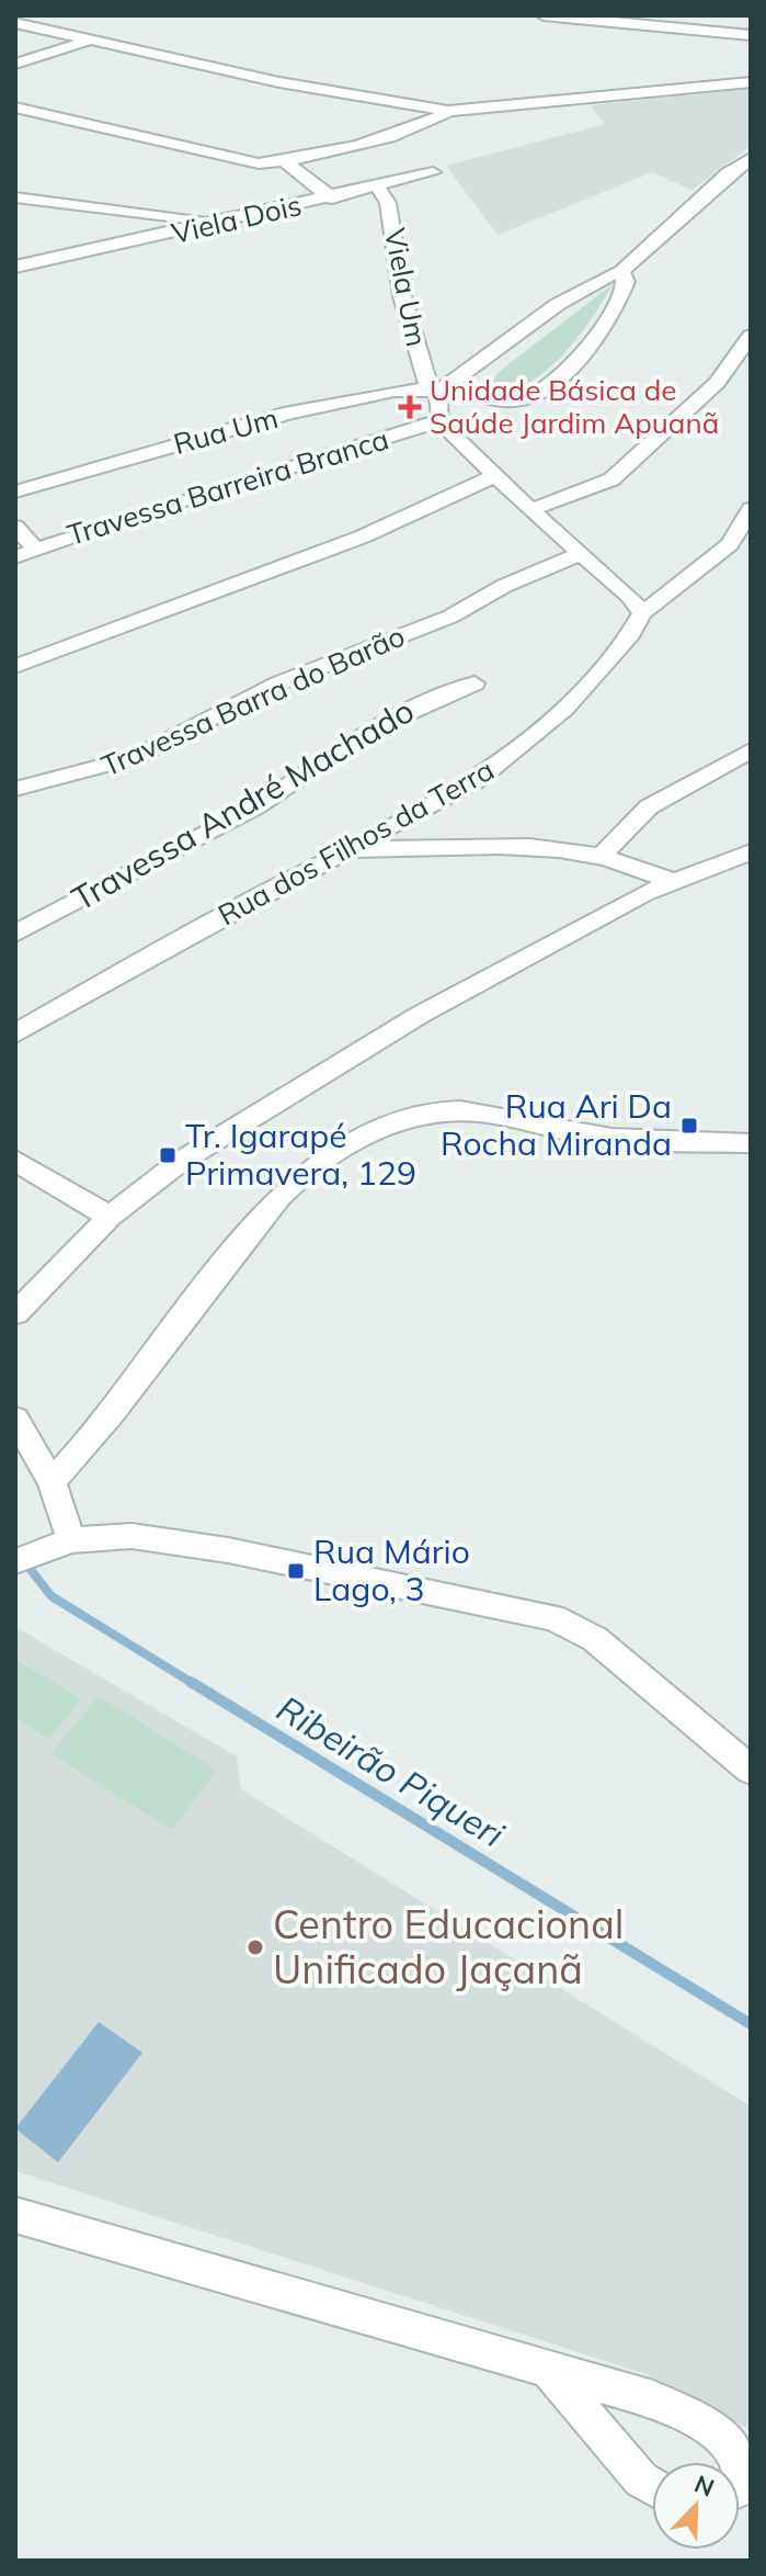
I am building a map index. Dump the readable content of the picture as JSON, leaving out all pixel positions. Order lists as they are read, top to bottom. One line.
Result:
{"streets":{"street":["Viela Dois","Viela Um","Rua Um","Travessa Barreira Branca","Travessa Barra do Barão","Travessa André Machado","Rua dos Filhos da Terra"]},"crossings":[["Viela Dois","Viela Um"],["Viela Um","Rua Um"]],"water":["Ribeirão Piqueri"],"places":{"health":["Unidade Básica de Saúde Jardim Apuanã"],"transit":["Rua Ari Da Rocha Miranda","Tr. Igarapé Primavera, 129","Rua Mário Lago, 3"],"other":["Centro Educacional Unificado Jaçanã"]},"north":"top right"}
